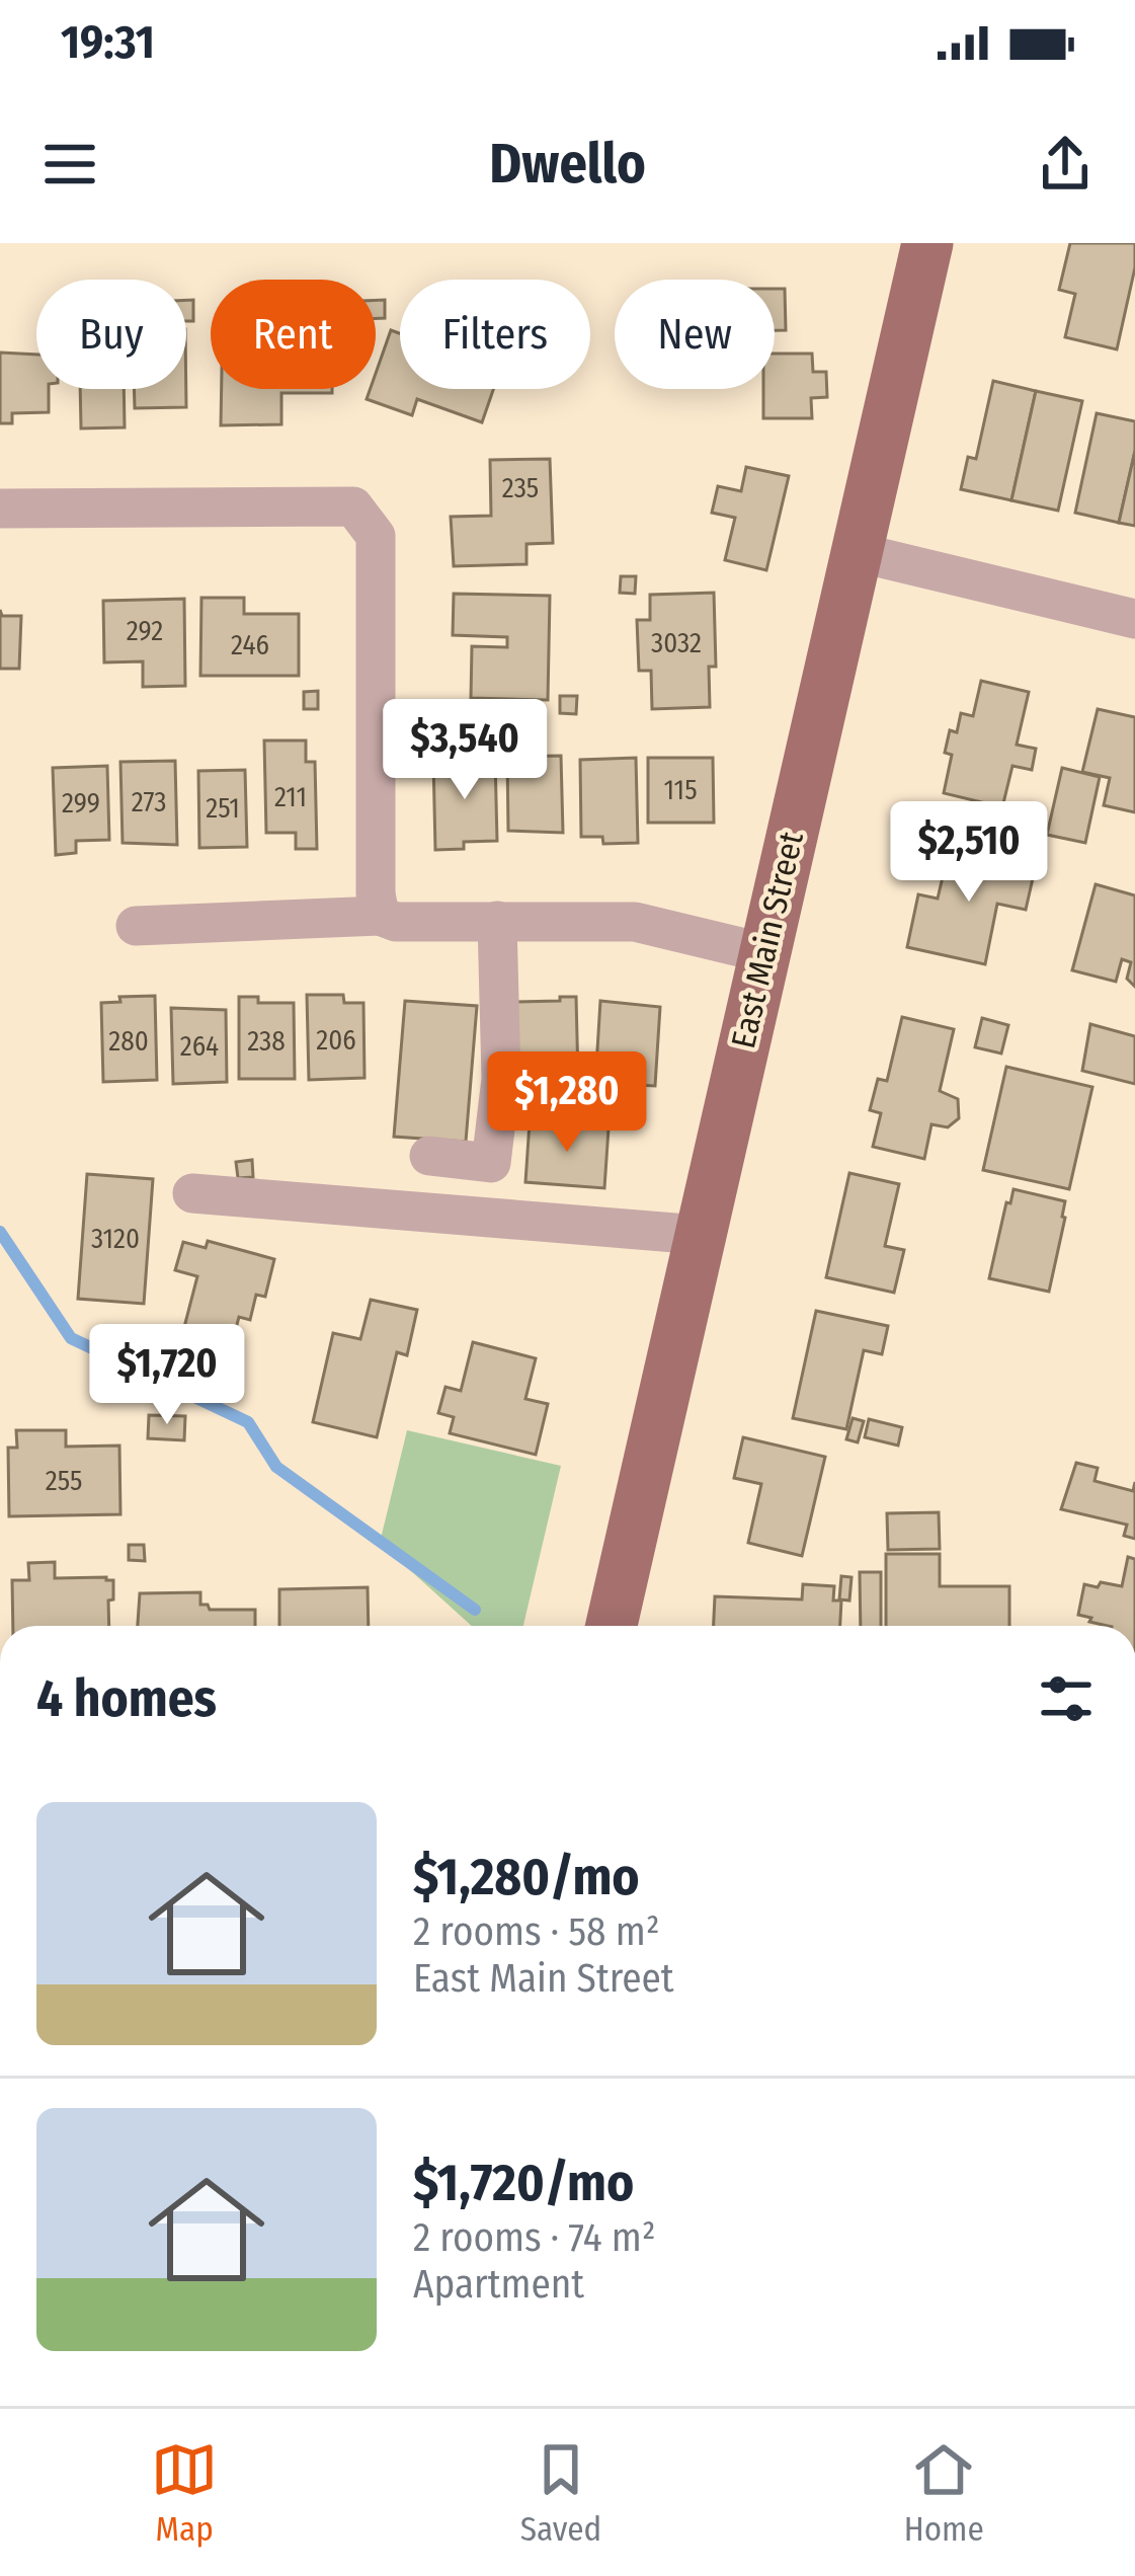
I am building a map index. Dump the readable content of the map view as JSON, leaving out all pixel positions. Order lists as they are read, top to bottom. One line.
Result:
{"streets":{"main road":["East Main Street"]},"house_numbers":["235","292","3032","246","115","211","273","299","251","206","280","238","264","3120","255"],"page":{"status":"19:31","header":"Dwello","chip":["Buy","Rent","Filters","New"],"price":["$3,540","$2,510","$1,280","$1,720"],"heading":"4 homes","list":[{"name":"$1,280/mo","note":"2 rooms · 58 m² · East Main Street"},{"name":"$1,720/mo","note":"2 rooms · 74 m² · Apartment"}],"tabs":["Map","Saved","Home"]}}
